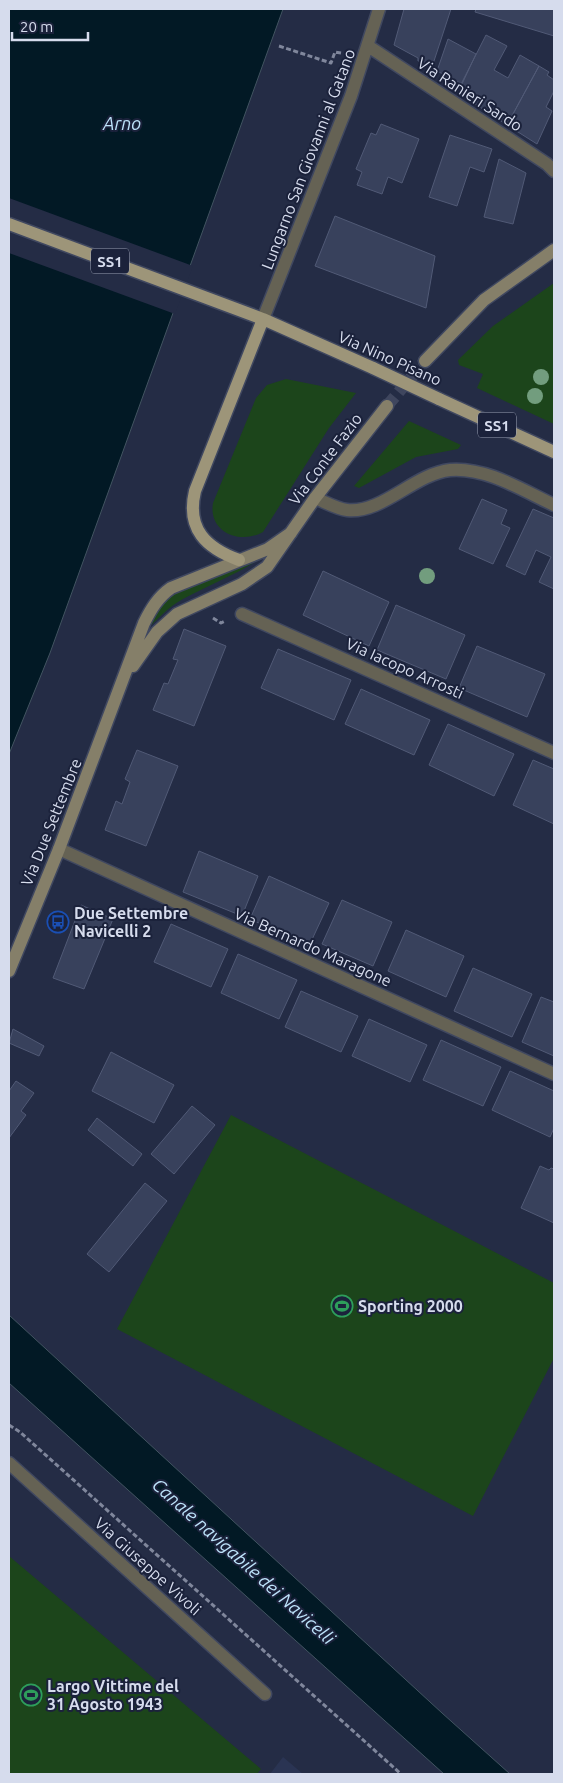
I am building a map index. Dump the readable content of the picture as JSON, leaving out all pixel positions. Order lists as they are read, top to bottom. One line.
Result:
{"streets":{"main road":["SS1","Via Nino Pisano","Via Conte Fazio","Via Due Settembre"],"street":["Via Ranieri Sardo","Lungarno San Giovanni al Gatano","Via Iacopo Arrosti","Via Bernardo Maragone","Via Giuseppe Vivoli"]},"crossings":[["Via Ranieri Sardo","Lungarno San Giovanni al Gatano"],["Lungarno San Giovanni al Gatano","Via Nino Pisano"],["Via Conte Fazio","Via Due Settembre"],["Via Due Settembre","Via Bernardo Maragone"]],"water":["Arno","Canale navigabile dei Navicelli"],"places":{"bus stop":["Due Settembre Navicelli 2"],"sports":["Sporting 2000","Largo Vittime del 31 Agosto 1943"]},"scale_bar":"20 m"}
